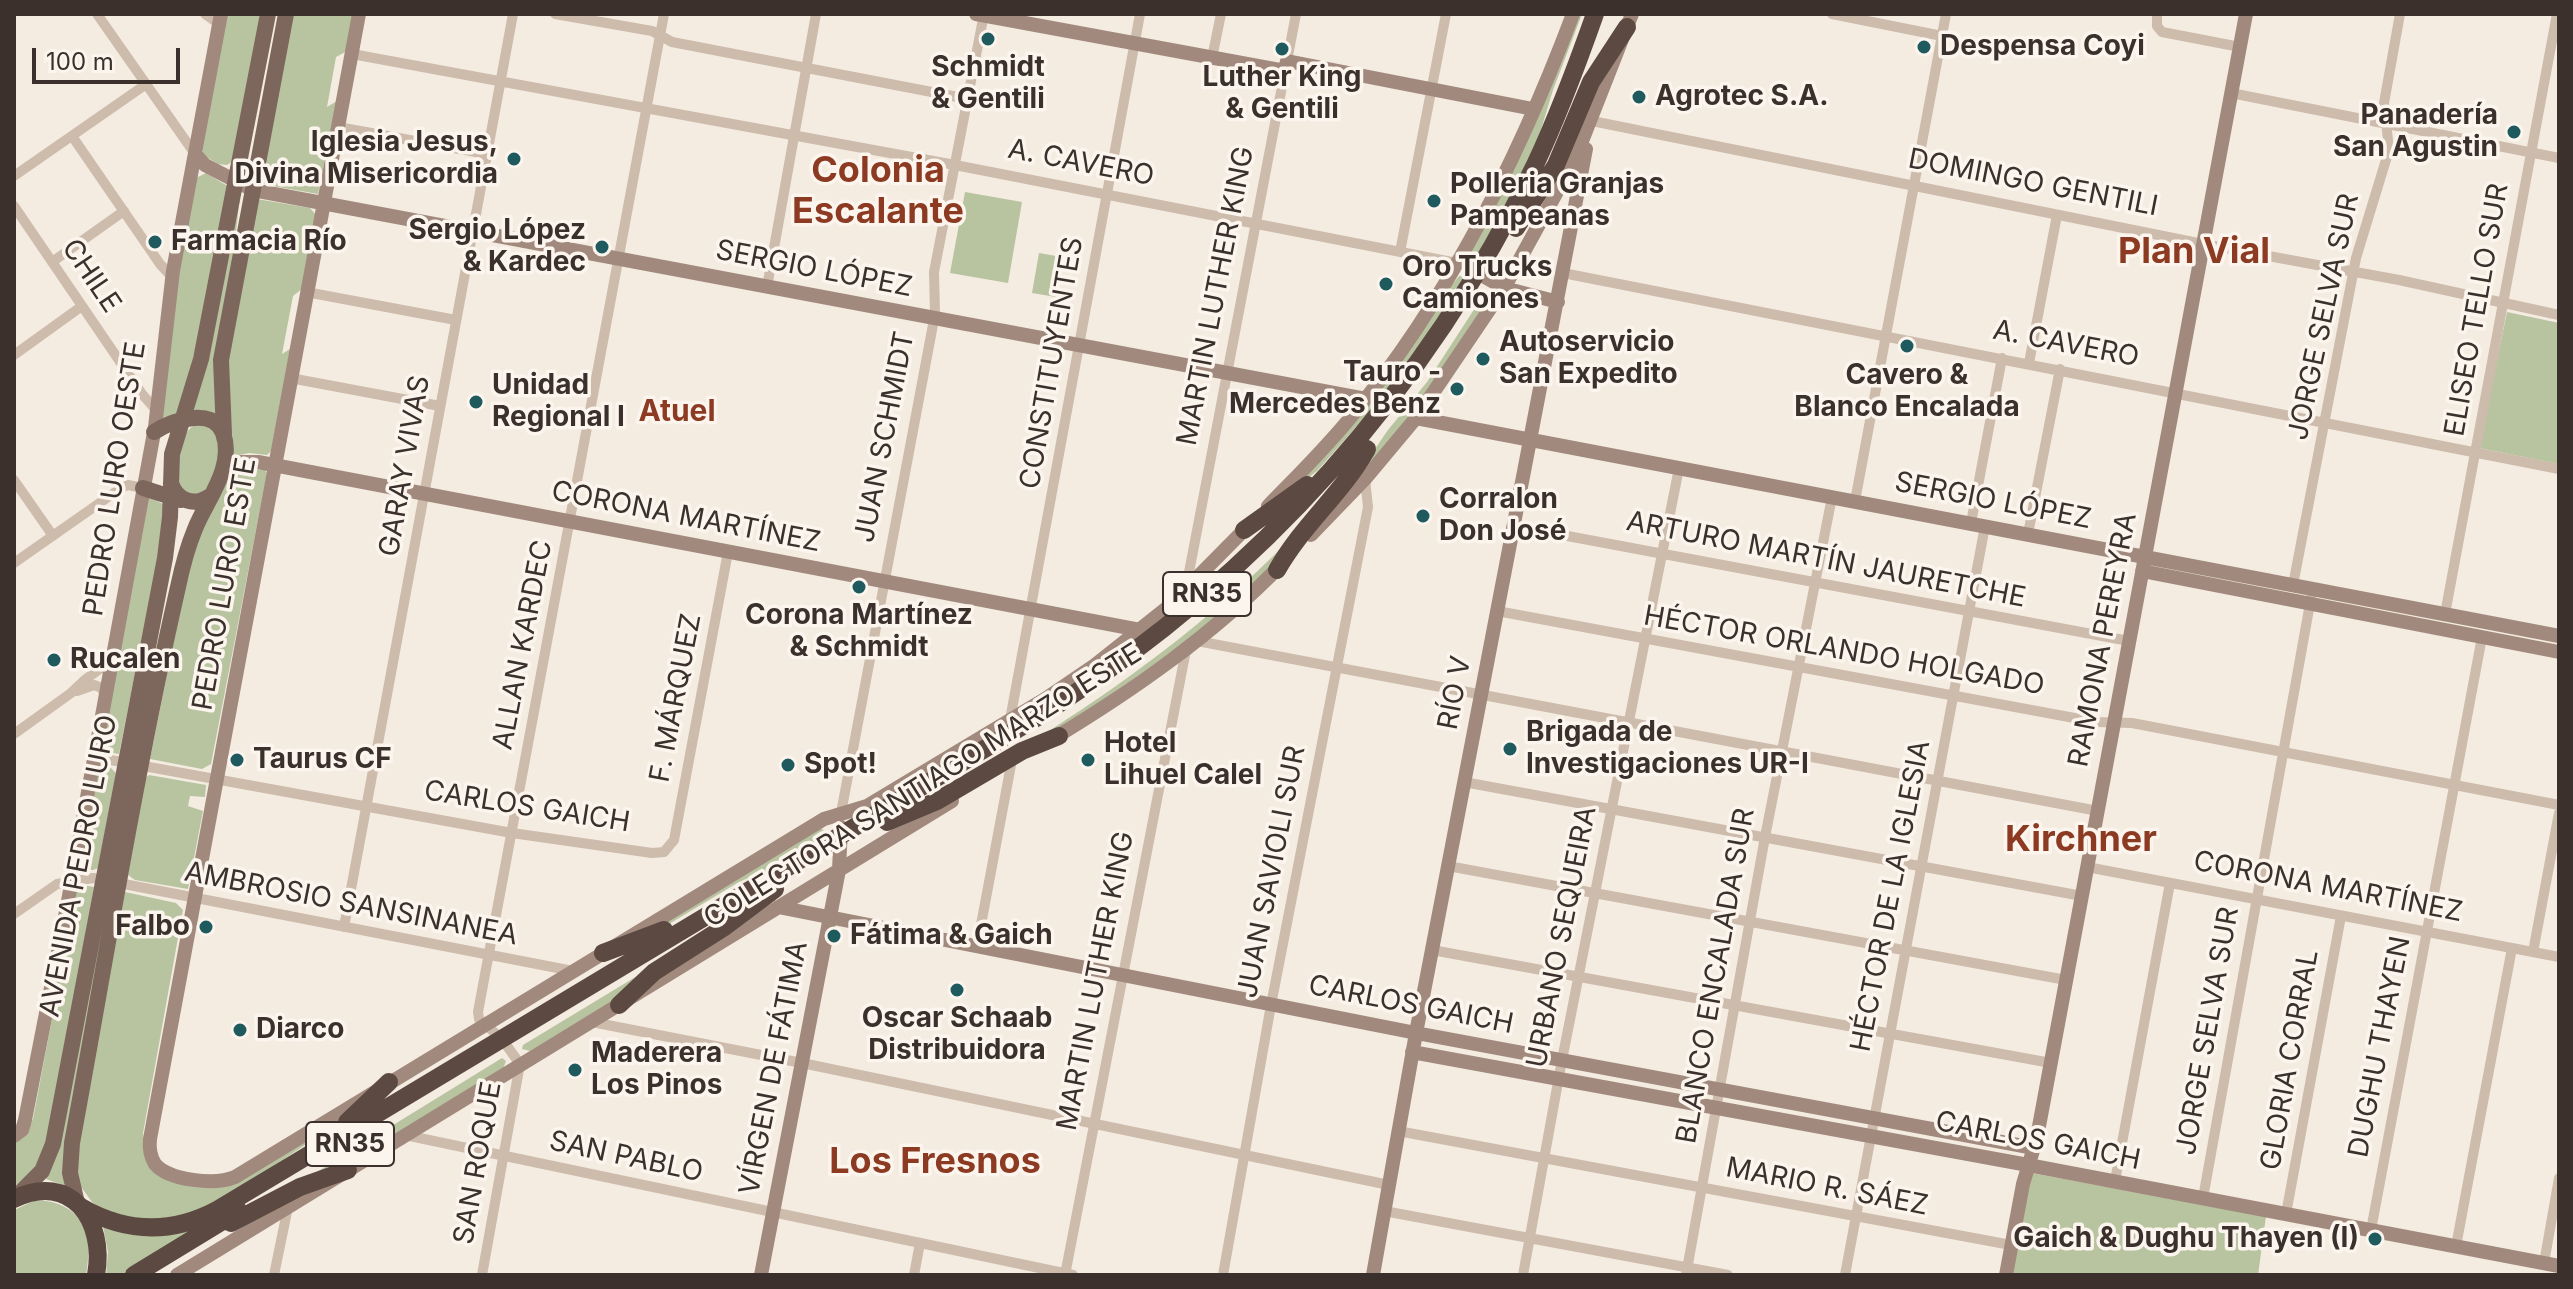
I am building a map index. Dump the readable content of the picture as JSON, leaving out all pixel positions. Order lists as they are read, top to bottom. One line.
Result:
{"streets":{"highway":["RN35"],"main road":["AVENIDA PEDRO LURO"],"street":["A. CAVERO","DOMINGO GENTILI","SERGIO LÓPEZ","CHILE","MARTIN LUTHER KING","ELISEO TELLO SUR","JORGE SELVA SUR","CONSTITUYENTES","JUAN SCHMIDT","GARAY VIVAS","PEDRO LURO OESTE","CORONA MARTÍNEZ","ARTURO MARTÍN JAURETCHE","PEDRO LURO ESTE","RAMONA PEREYRA","ALLAN KARDEC","HÉCTOR ORLANDO HOLGADO","RÍO V","F. MÁRQUEZ","COLECTORA SANTIAGO MARZO ESTE","CARLOS GAICH","JUAN SAVIOLI SUR","HÉCTOR DE LA IGLESIA","AMBROSIO SANSINANEA","URBANO SEQUEIRA","BLANCO ENCALADA SUR","DUGHU THAYEN","GLORIA CORRAL","VÍRGEN DE FÁTIMA","SAN PABLO","SAN ROQUE","MARIO R. SÁEZ"]},"crossings":[["A. CAVERO","MARTIN LUTHER KING"],["A. CAVERO","ELISEO TELLO SUR"],["A. CAVERO","JORGE SELVA SUR"],["A. CAVERO","CONSTITUYENTES"],["A. CAVERO","JUAN SCHMIDT"],["A. CAVERO","GARAY VIVAS"],["A. CAVERO","PEDRO LURO ESTE"],["A. CAVERO","RN35"],["A. CAVERO","RAMONA PEREYRA"],["A. CAVERO","ALLAN KARDEC"],["A. CAVERO","RÍO V"],["A. CAVERO","COLECTORA SANTIAGO MARZO ESTE"],["A. CAVERO","HÉCTOR DE LA IGLESIA"],["DOMINGO GENTILI","ELISEO TELLO SUR"],["DOMINGO GENTILI","JORGE SELVA SUR"],["DOMINGO GENTILI","RAMONA PEREYRA"],["DOMINGO GENTILI","RÍO V"],["DOMINGO GENTILI","COLECTORA SANTIAGO MARZO ESTE"],["SERGIO LÓPEZ","MARTIN LUTHER KING"],["SERGIO LÓPEZ","ELISEO TELLO SUR"],["SERGIO LÓPEZ","JORGE SELVA SUR"],["SERGIO LÓPEZ","CONSTITUYENTES"],["SERGIO LÓPEZ","JUAN SCHMIDT"],["SERGIO LÓPEZ","GARAY VIVAS"],["SERGIO LÓPEZ","PEDRO LURO OESTE"],["SERGIO LÓPEZ","PEDRO LURO ESTE"],["SERGIO LÓPEZ","RAMONA PEREYRA"],["SERGIO LÓPEZ","ALLAN KARDEC"],["SERGIO LÓPEZ","RÍO V"],["SERGIO LÓPEZ","COLECTORA SANTIAGO MARZO ESTE"],["SERGIO LÓPEZ","AVENIDA PEDRO LURO"],["SERGIO LÓPEZ","HÉCTOR DE LA IGLESIA"],["SERGIO LÓPEZ","URBANO SEQUEIRA"],["SERGIO LÓPEZ","BLANCO ENCALADA SUR"],["CHILE","PEDRO LURO OESTE"],["MARTIN LUTHER KING","COLECTORA SANTIAGO MARZO ESTE"],["MARTIN LUTHER KING","CARLOS GAICH"],["MARTIN LUTHER KING","SAN PABLO"],["JORGE SELVA SUR","CORONA MARTÍNEZ"],["JORGE SELVA SUR","HÉCTOR ORLANDO HOLGADO"],["JORGE SELVA SUR","CARLOS GAICH"],["CONSTITUYENTES","CORONA MARTÍNEZ"],["CONSTITUYENTES","COLECTORA SANTIAGO MARZO ESTE"],["JUAN SCHMIDT","CORONA MARTÍNEZ"],["JUAN SCHMIDT","RN35"],["JUAN SCHMIDT","COLECTORA SANTIAGO MARZO ESTE"],["JUAN SCHMIDT","VÍRGEN DE FÁTIMA"],["GARAY VIVAS","CORONA MARTÍNEZ"],["GARAY VIVAS","CARLOS GAICH"],["GARAY VIVAS","AMBROSIO SANSINANEA"],["PEDRO LURO OESTE","CARLOS GAICH"],["PEDRO LURO OESTE","AMBROSIO SANSINANEA"],["CORONA MARTÍNEZ","PEDRO LURO ESTE"],["CORONA MARTÍNEZ","RAMONA PEREYRA"],["CORONA MARTÍNEZ","ALLAN KARDEC"],["CORONA MARTÍNEZ","F. MÁRQUEZ"],["CORONA MARTÍNEZ","COLECTORA SANTIAGO MARZO ESTE"],["CORONA MARTÍNEZ","AVENIDA PEDRO LURO"],["CORONA MARTÍNEZ","DUGHU THAYEN"],["CORONA MARTÍNEZ","GLORIA CORRAL"],["ARTURO MARTÍN JAURETCHE","RAMONA PEREYRA"],["ARTURO MARTÍN JAURETCHE","RÍO V"],["ARTURO MARTÍN JAURETCHE","HÉCTOR DE LA IGLESIA"],["ARTURO MARTÍN JAURETCHE","URBANO SEQUEIRA"],["ARTURO MARTÍN JAURETCHE","BLANCO ENCALADA SUR"],["PEDRO LURO ESTE","COLECTORA SANTIAGO MARZO ESTE"],["PEDRO LURO ESTE","CARLOS GAICH"],["PEDRO LURO ESTE","AMBROSIO SANSINANEA"],["RN35","COLECTORA SANTIAGO MARZO ESTE"],["RN35","CARLOS GAICH"],["RN35","AVENIDA PEDRO LURO"],["RN35","SAN ROQUE"],["RAMONA PEREYRA","HÉCTOR ORLANDO HOLGADO"],["RAMONA PEREYRA","CARLOS GAICH"],["RAMONA PEREYRA","MARIO R. SÁEZ"],["ALLAN KARDEC","COLECTORA SANTIAGO MARZO ESTE"],["ALLAN KARDEC","CARLOS GAICH"],["ALLAN KARDEC","AMBROSIO SANSINANEA"],["ALLAN KARDEC","SAN ROQUE"],["HÉCTOR ORLANDO HOLGADO","RÍO V"],["HÉCTOR ORLANDO HOLGADO","HÉCTOR DE LA IGLESIA"],["HÉCTOR ORLANDO HOLGADO","URBANO SEQUEIRA"],["HÉCTOR ORLANDO HOLGADO","BLANCO ENCALADA SUR"],["HÉCTOR ORLANDO HOLGADO","DUGHU THAYEN"],["RÍO V","COLECTORA SANTIAGO MARZO ESTE"],["RÍO V","CARLOS GAICH"],["RÍO V","MARIO R. SÁEZ"],["F. MÁRQUEZ","CARLOS GAICH"],["COLECTORA SANTIAGO MARZO ESTE","CARLOS GAICH"],["COLECTORA SANTIAGO MARZO ESTE","JUAN SAVIOLI SUR"],["COLECTORA SANTIAGO MARZO ESTE","AMBROSIO SANSINANEA"],["COLECTORA SANTIAGO MARZO ESTE","VÍRGEN DE FÁTIMA"],["COLECTORA SANTIAGO MARZO ESTE","SAN ROQUE"],["CARLOS GAICH","AVENIDA PEDRO LURO"],["CARLOS GAICH","JUAN SAVIOLI SUR"],["CARLOS GAICH","HÉCTOR DE LA IGLESIA"],["CARLOS GAICH","URBANO SEQUEIRA"],["CARLOS GAICH","BLANCO ENCALADA SUR"],["CARLOS GAICH","DUGHU THAYEN"],["CARLOS GAICH","GLORIA CORRAL"],["CARLOS GAICH","VÍRGEN DE FÁTIMA"],["AVENIDA PEDRO LURO","AMBROSIO SANSINANEA"],["HÉCTOR DE LA IGLESIA","MARIO R. SÁEZ"],["URBANO SEQUEIRA","MARIO R. SÁEZ"],["BLANCO ENCALADA SUR","MARIO R. SÁEZ"],["VÍRGEN DE FÁTIMA","SAN PABLO"],["SAN PABLO","SAN ROQUE"]],"districts":["Colonia Escalante","Plan Vial","Atuel","Kirchner","Los Fresnos"],"places":["Schmidt & Gentili","Despensa Coyi","Luther King & Gentili","Agrotec S.A.","Panadería San Agustin","Iglesia Jesus, Divina Misericordia","Polleria Granjas Pampeanas","Farmacia Río","Sergio López & Kardec","Oro Trucks Camiones","Cavero & Blanco Encalada","Autoservicio San Expedito","Tauro - Mercedes Benz","Unidad Regional I","Corralon Don José","Corona Martínez & Schmidt","Rucalen","Brigada de Investigaciones UR-I","Taurus CF","Hotel Lihuel Calel","Spot!","Falbo","Fátima & Gaich","Oscar Schaab Distribuidora","Diarco","Maderera Los Pinos","Gaich & Dughu Thayen (I)"],"scale_bar":"100 m"}
